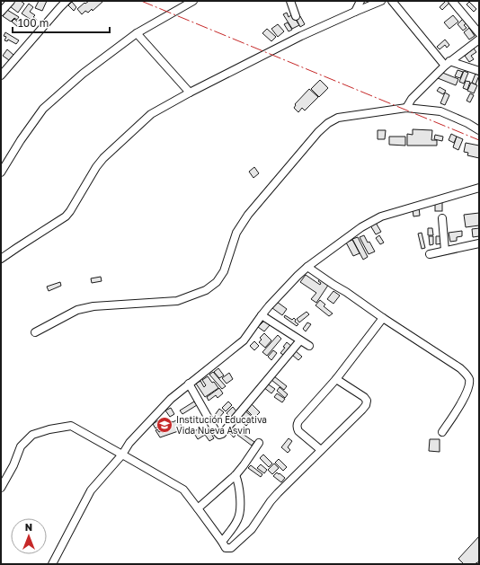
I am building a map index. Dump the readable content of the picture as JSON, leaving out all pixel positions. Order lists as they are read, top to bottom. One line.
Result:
{"places":{"school or university":["Institución Educativa Vida Nueva Asvin"]},"scale_bar":"100 m","north":"top"}
